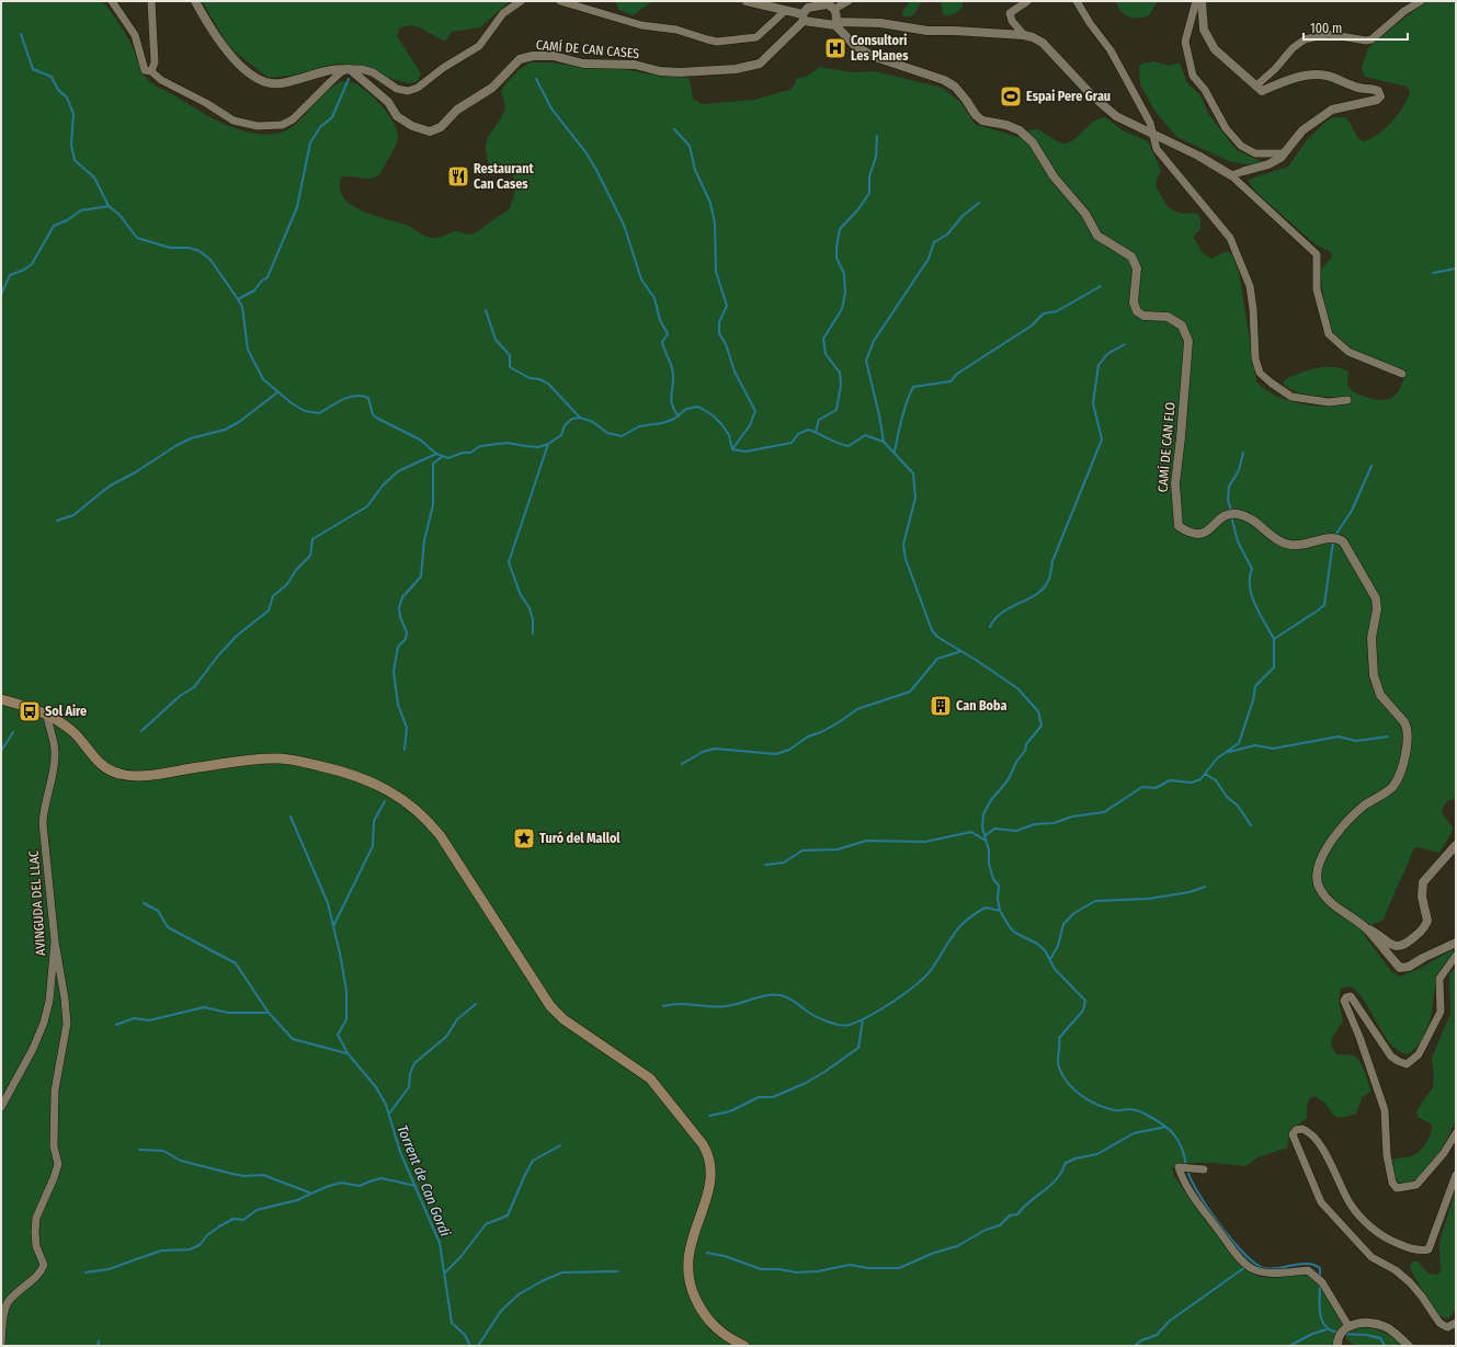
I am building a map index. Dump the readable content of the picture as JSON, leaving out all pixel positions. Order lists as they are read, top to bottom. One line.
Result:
{"streets":{"street":["CAMÍ DE CAN CASES","CAMÍ DE CAN FLO","AVINGUDA DEL LLAC"]},"water":["Torrent de Can Gordi"],"places":{"hospital":["Consultori Les Planes"],"sports":["Espai Pere Grau"],"restaurant":["Restaurant Can Cases"],"building":["Can Boba"],"bus stop":["Sol Aire"],"place":["Turó del Mallol"]},"scale_bar":"100 m"}
